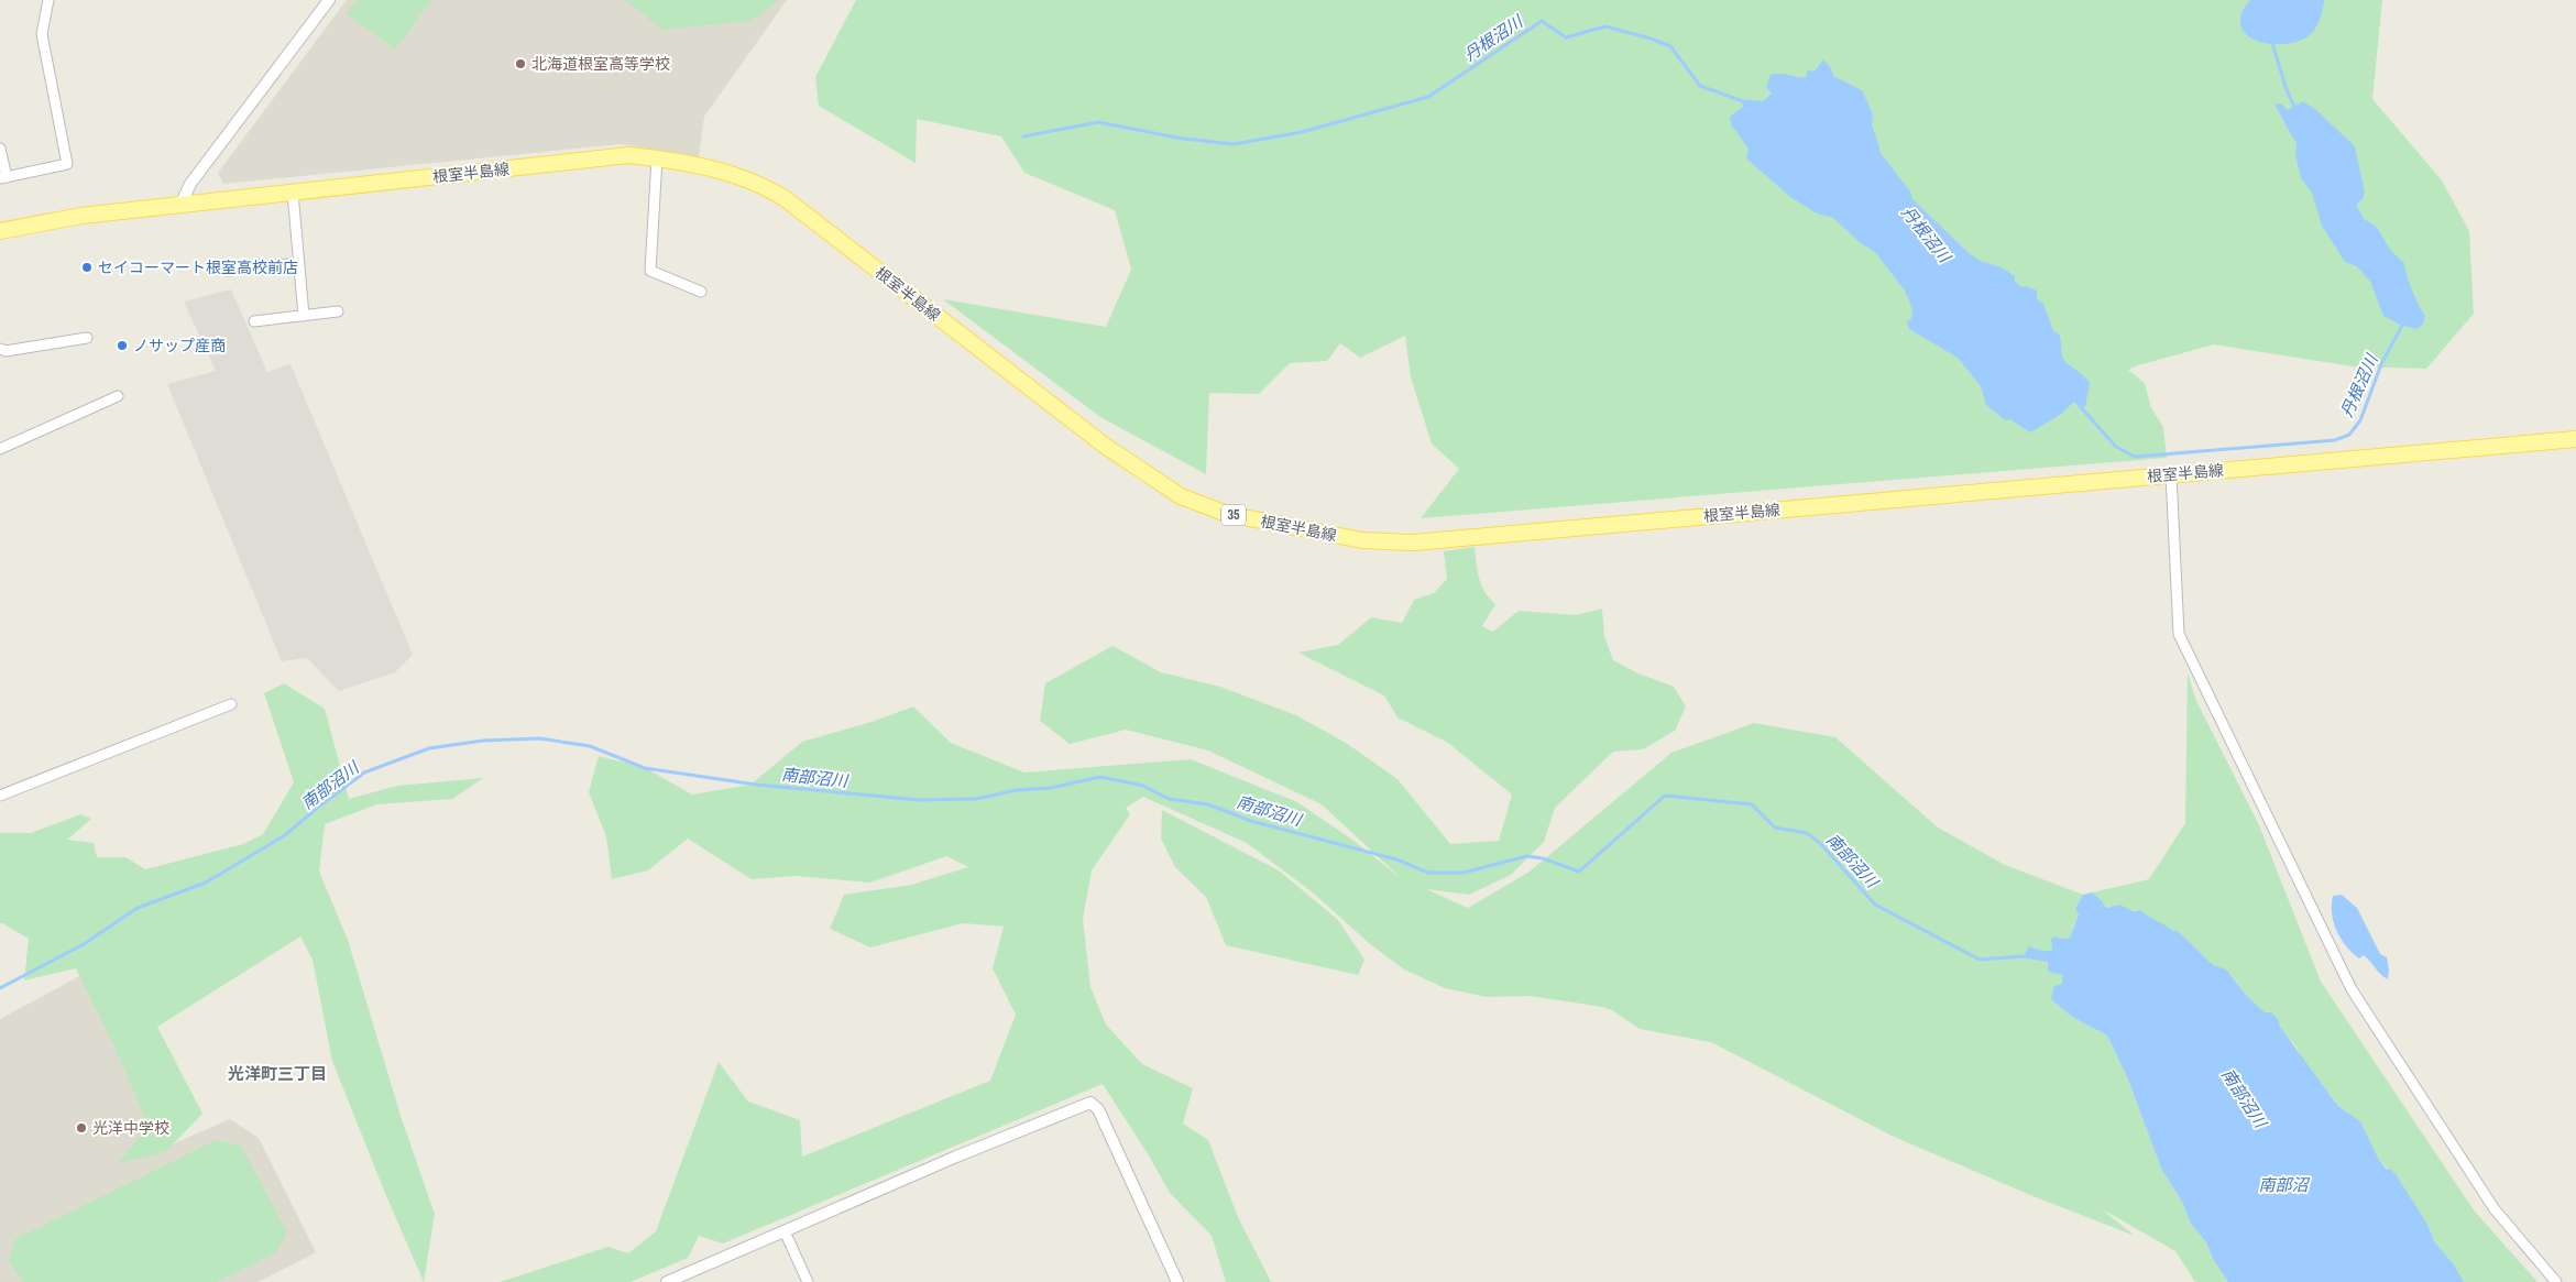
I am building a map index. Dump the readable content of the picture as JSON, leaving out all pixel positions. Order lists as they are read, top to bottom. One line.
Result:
{"streets":{"main road":["根室半島線","35"]},"districts":["光洋町三丁目"],"water":["丹根沼川","南部沼川","南部沼"],"places":["北海道根室高等学校","セイコーマート根室高校前店","ノサップ産商","光洋中学校"]}
